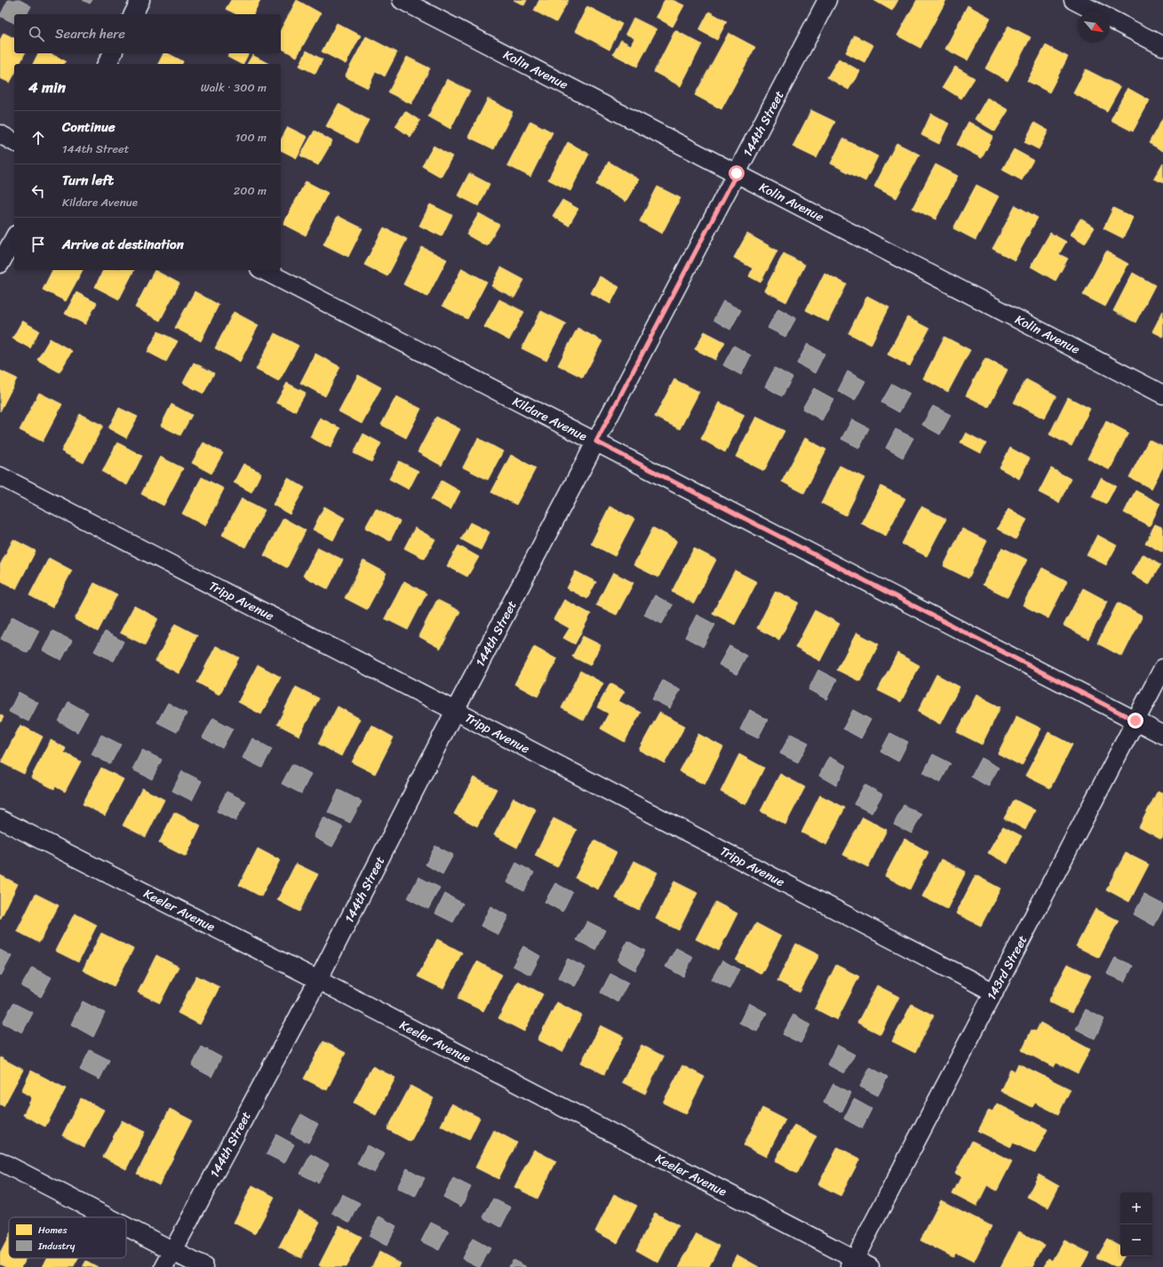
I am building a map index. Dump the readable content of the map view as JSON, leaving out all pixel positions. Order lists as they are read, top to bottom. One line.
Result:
{"streets":{"street":["Kolin Avenue","144th Street","Kildare Avenue","Tripp Avenue","Keeler Avenue","143rd Street"]},"crossings":[["Kolin Avenue","144th Street"],["144th Street","Kildare Avenue"],["144th Street","Tripp Avenue"],["144th Street","Keeler Avenue"],["Kildare Avenue","143rd Street"],["Tripp Avenue","143rd Street"],["Keeler Avenue","143rd Street"]],"legend":["Homes","Industry"],"north":"bottom right","page":{"search":"Search here","heading":["4 min","Walk · 300 m"],"list":[["Continue","144th Street","100 m"],["Turn left","Kildare Avenue","200 m"],"Arrive at destination"],"map_buttons":["+","−"]}}
